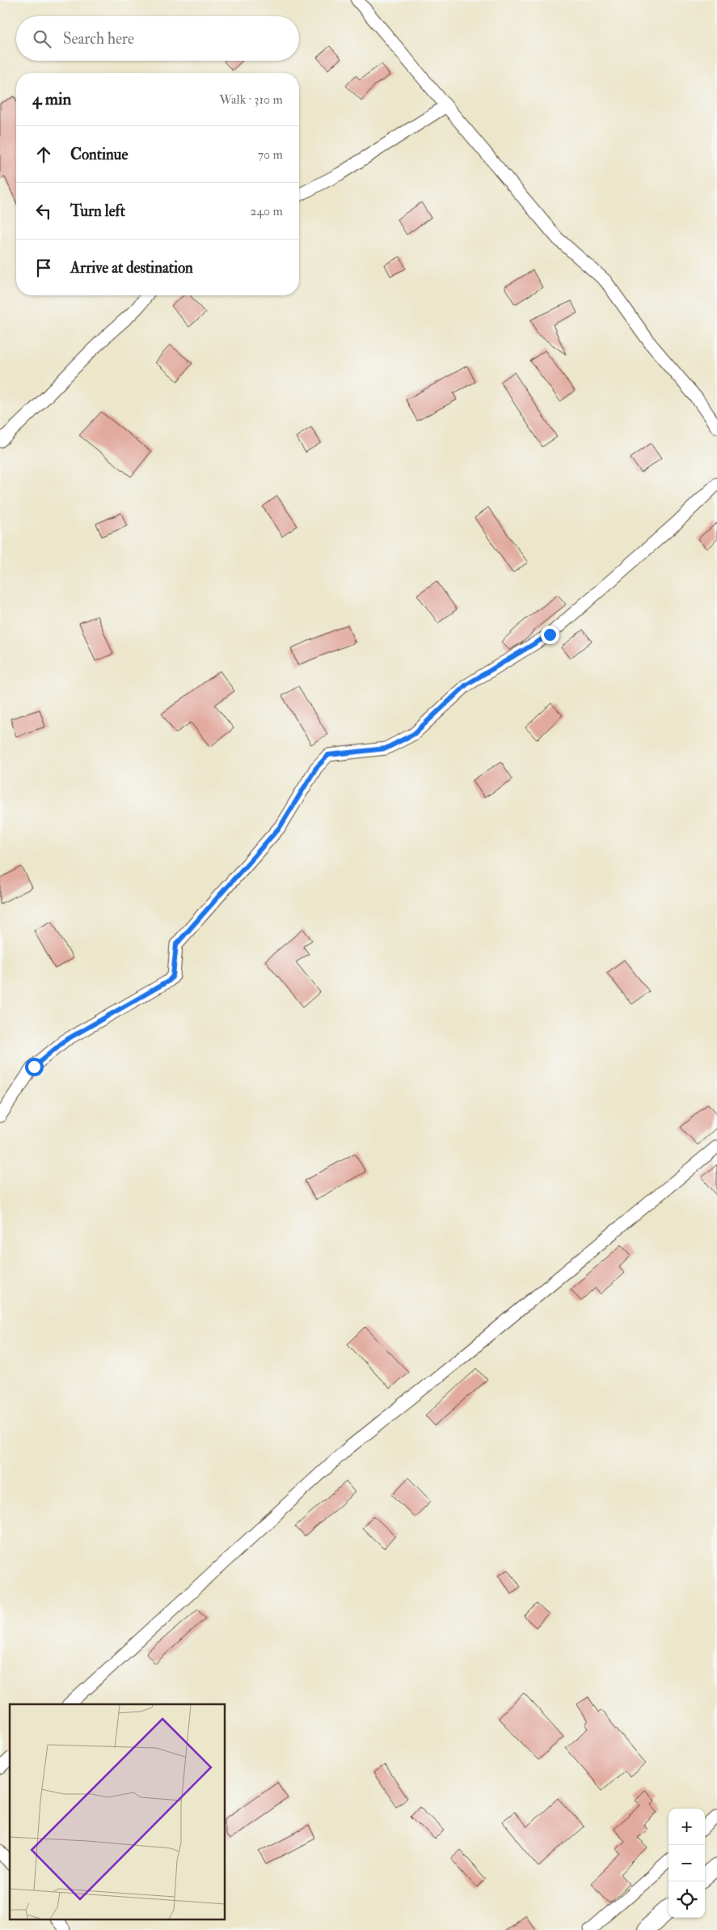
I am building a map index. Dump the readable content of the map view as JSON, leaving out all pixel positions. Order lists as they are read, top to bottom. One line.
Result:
{"page":{"search":"Search here","heading":["4 min","Walk · 310 m"],"list":[["Continue","70 m"],["Turn left","240 m"],"Arrive at destination"],"map_buttons":["+","−"]}}
